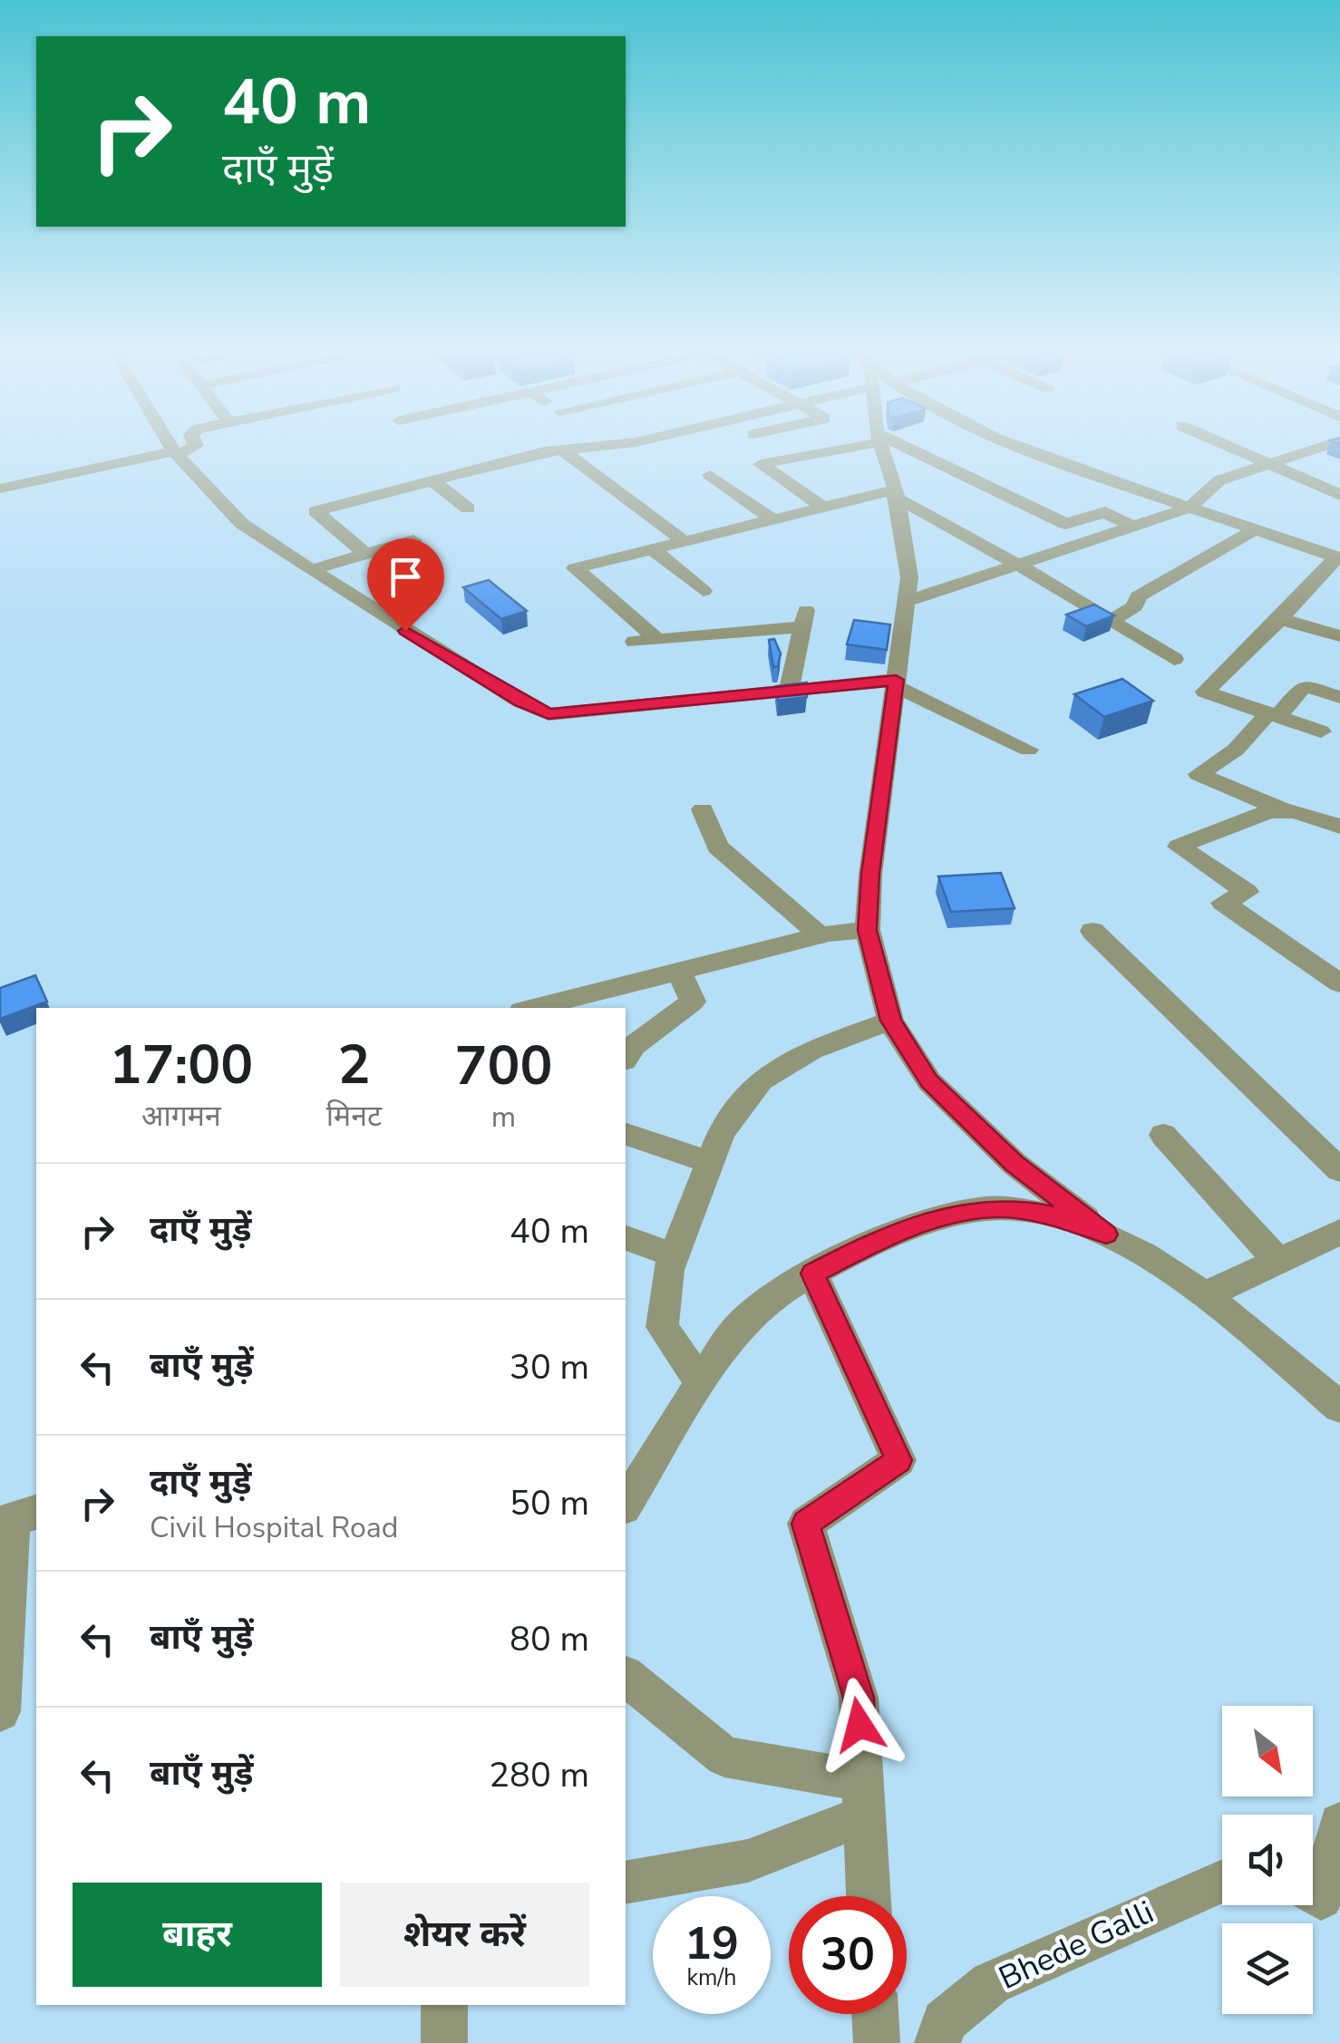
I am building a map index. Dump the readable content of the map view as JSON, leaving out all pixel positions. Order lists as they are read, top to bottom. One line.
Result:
{"streets":{"street":["Bhede Galli"]},"north":"bottom right","page":{"turn":["40 m","दाएँ मुड़ें"],"eta":["17:00","आगमन","2","मिनट","700","m"],"list":[{"name":"दाएँ मुड़ें","value":"40 m"},{"name":"बाएँ मुड़ें","value":"30 m"},{"name":"दाएँ मुड़ें","note":"Civil Hospital Road","value":"50 m"},{"name":"बाएँ मुड़ें","value":"80 m"},{"name":"बाएँ मुड़ें","value":"280 m"}],"buttons":["बाहर","शेयर करें"],"speed":"19 km/h","limit":"30"}}
